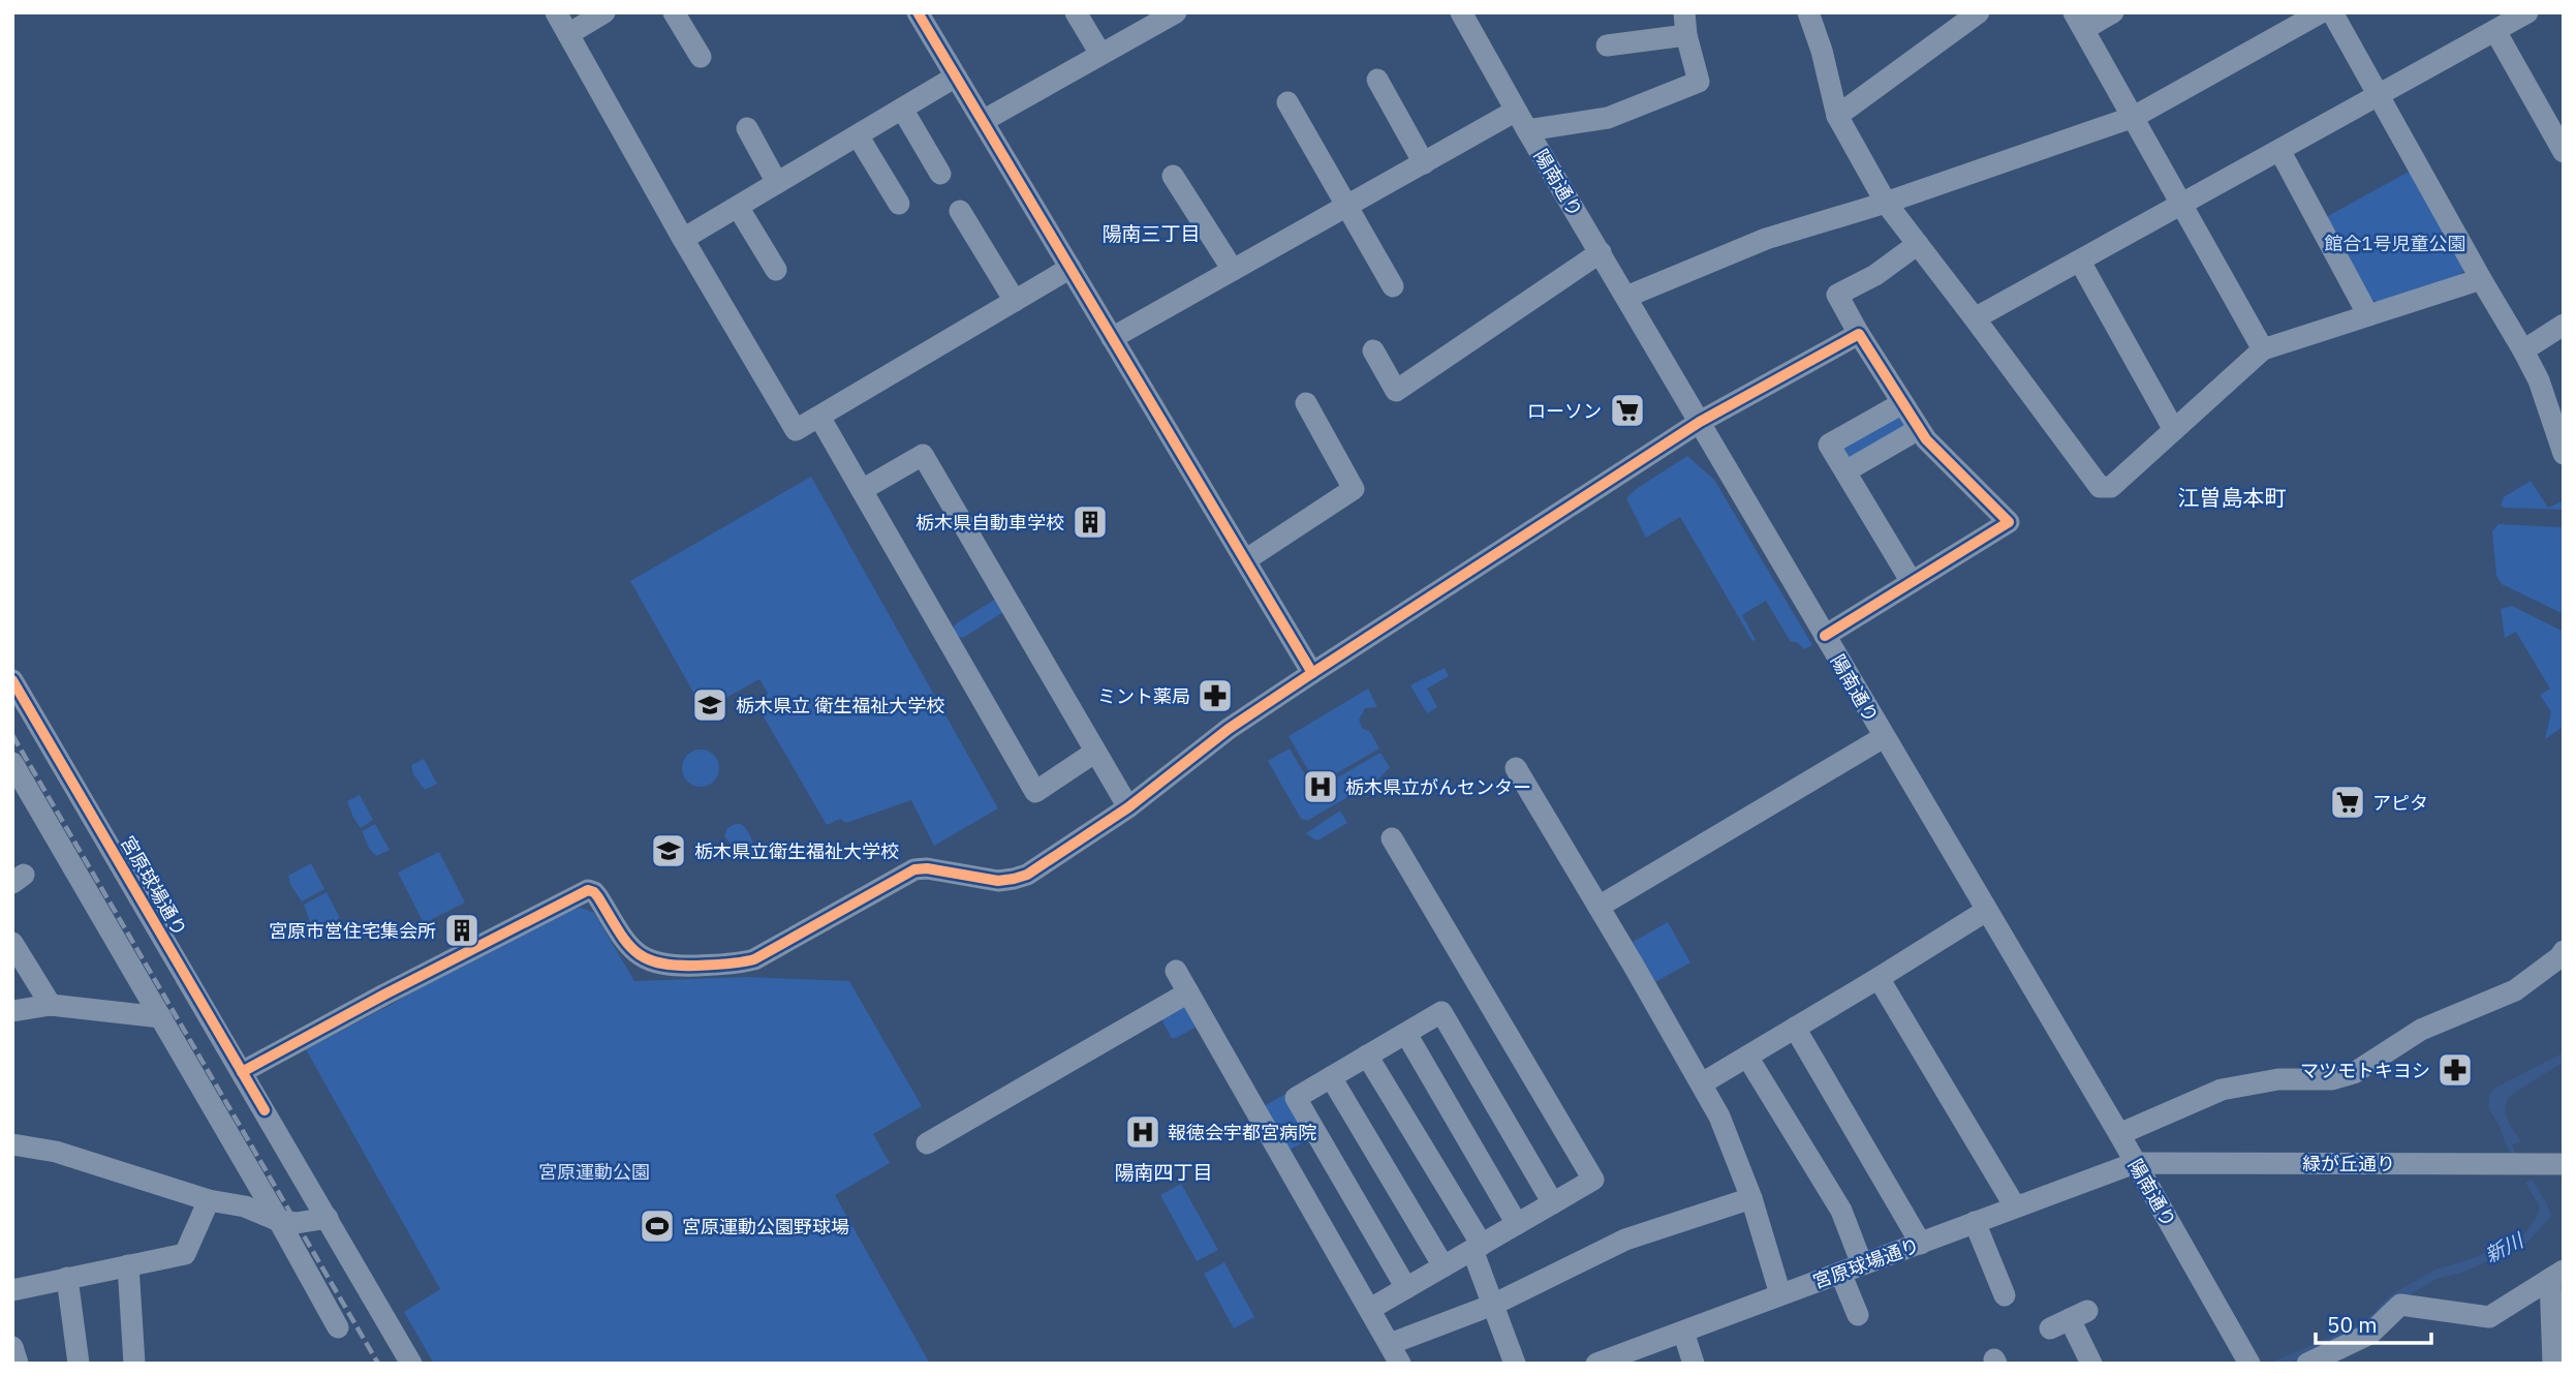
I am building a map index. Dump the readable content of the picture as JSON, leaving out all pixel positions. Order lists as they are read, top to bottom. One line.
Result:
{"streets":{"street":["陽南通り","宮原球場通り","緑が丘通り"]},"crossings":[["陽南通り","宮原球場通り"],["陽南通り","緑が丘通り"],["宮原球場通り","緑が丘通り"]],"districts":["陽南三丁目","江曽島本町","陽南四丁目"],"water":["新川"],"parks":["館合1号児童公園","宮原運動公園"],"places":{"supermarket":["ローソン","アピタ"],"building":["栃木県自動車学校","宮原市営住宅集会所"],"pharmacy":["ミント薬局","マツモトキヨシ"],"school or university":["栃木県立 衛生福祉大学校","栃木県立衛生福祉大学校"],"hospital":["栃木県立がんセンター","報徳会宇都宮病院"],"sports":["宮原運動公園野球場"]},"scale_bar":"50 m"}
